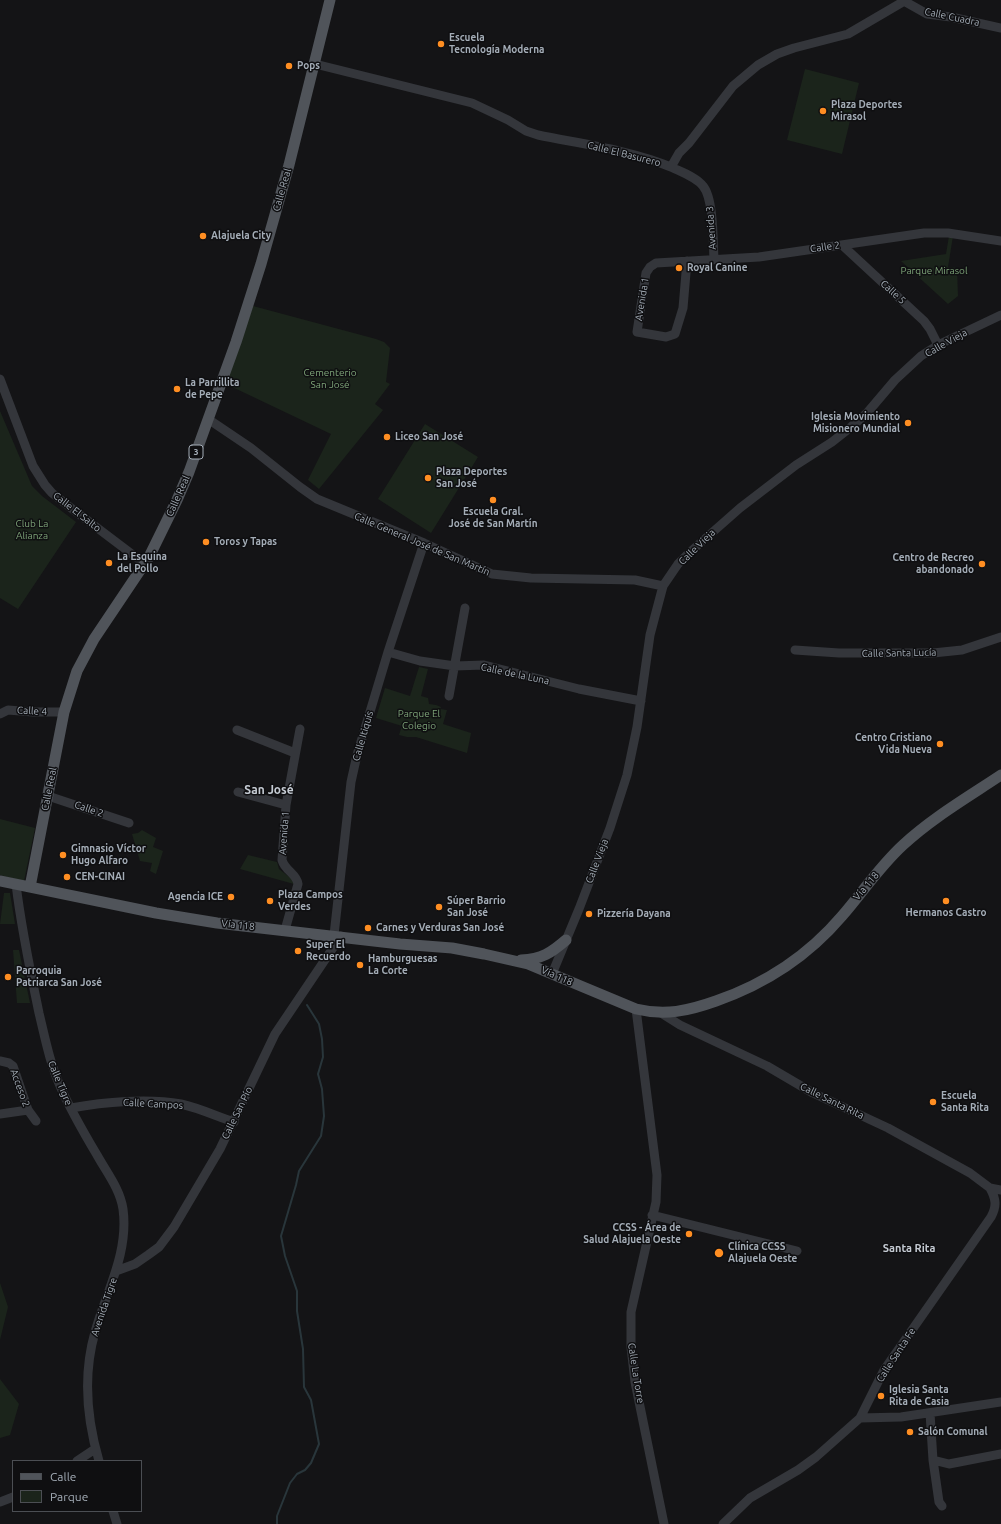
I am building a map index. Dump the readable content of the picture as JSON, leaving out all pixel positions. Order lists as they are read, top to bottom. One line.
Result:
{"streets":{"main road":["Calle Real","3","Vía 118"],"street":["Calle Cuadra","Calle El Basurero","Avenida 3","Calle 2","Calle 5","Avenida 1","Calle Vieja","Calle El Salto","Calle General José de San Martín","Calle Santa Lucía","Calle de la Luna","Calle 4","Calle Itiquís","Calle Tigre","Acceso 2","Calle Santa Rita","Calle Campos","Calle San Pío","Avenida Tigre","Calle Santa Fe","Calle La Torre"]},"crossings":[["Calle Cuadra","Calle El Basurero"],["Calle El Basurero","Calle Real"],["Calle El Basurero","Avenida 3"],["Calle Real","Calle 2"],["Calle Real","Calle El Salto"],["Calle Real","Calle General José de San Martín"],["Calle Real","Calle 4"],["Calle Real","Vía 118"],["Avenida 3","Calle 2"],["Calle 2","Calle 5"],["Calle 2","Avenida 1"],["Calle 5","Calle Vieja"],["Avenida 1","Vía 118"],["Calle Vieja","Calle General José de San Martín"],["Calle Vieja","Calle de la Luna"],["Calle Vieja","Vía 118"],["Calle General José de San Martín","Calle Itiquís"],["Calle de la Luna","Calle Itiquís"],["Calle Itiquís","Vía 118"],["Calle Itiquís","Calle San Pío"],["Vía 118","Calle Santa Rita"],["Vía 118","Calle San Pío"],["Vía 118","Calle La Torre"],["Calle Tigre","Calle Campos"],["Calle Tigre","Calle San Pío"],["Calle Tigre","Avenida Tigre"],["Calle Santa Rita","Calle Santa Fe"],["Calle Campos","Calle San Pío"],["Calle San Pío","Avenida Tigre"]],"districts":["San José","Santa Rita"],"parks":["Parque Mirasol","Cementerio San José","Club La Alianza","Parque El Colegio"],"places":["Escuela Tecnología Moderna","Pops","Plaza Deportes Mirasol","Alajuela City","Royal Canine","La Parrillita de Pepe","Iglesia Movimiento Misionero Mundial","Liceo San José","Plaza Deportes San José","Escuela Gral. José de San Martín","Toros y Tapas","La Esquina del Pollo","Centro de Recreo abandonado","Centro Cristiano Vida Nueva","Gimnasio Víctor Hugo Alfaro","CEN-CINAI","Agencia ICE","Plaza Campos Verdes","Hermanos Castro","Súper Barrio San José","Pizzería Dayana","Carnes y Verduras San José","Super El Recuerdo","Hamburguesas La Corte","Parroquia Patriarca San José","Escuela Santa Rita","CCSS - Área de Salud Alajuela Oeste","Clínica CCSS Alajuela Oeste","Iglesia Santa Rita de Casia","Salón Comunal"],"legend":["Calle","Parque"]}
